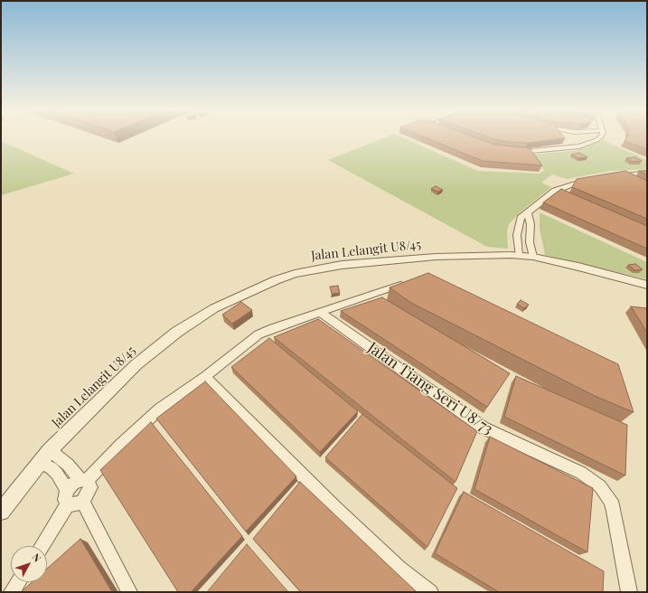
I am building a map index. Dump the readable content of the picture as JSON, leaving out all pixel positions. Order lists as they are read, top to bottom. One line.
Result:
{"streets":{"street":["Jalan Lelangit U8/45","Jalan Tiang Seri U8/73"]},"north":"top right"}
